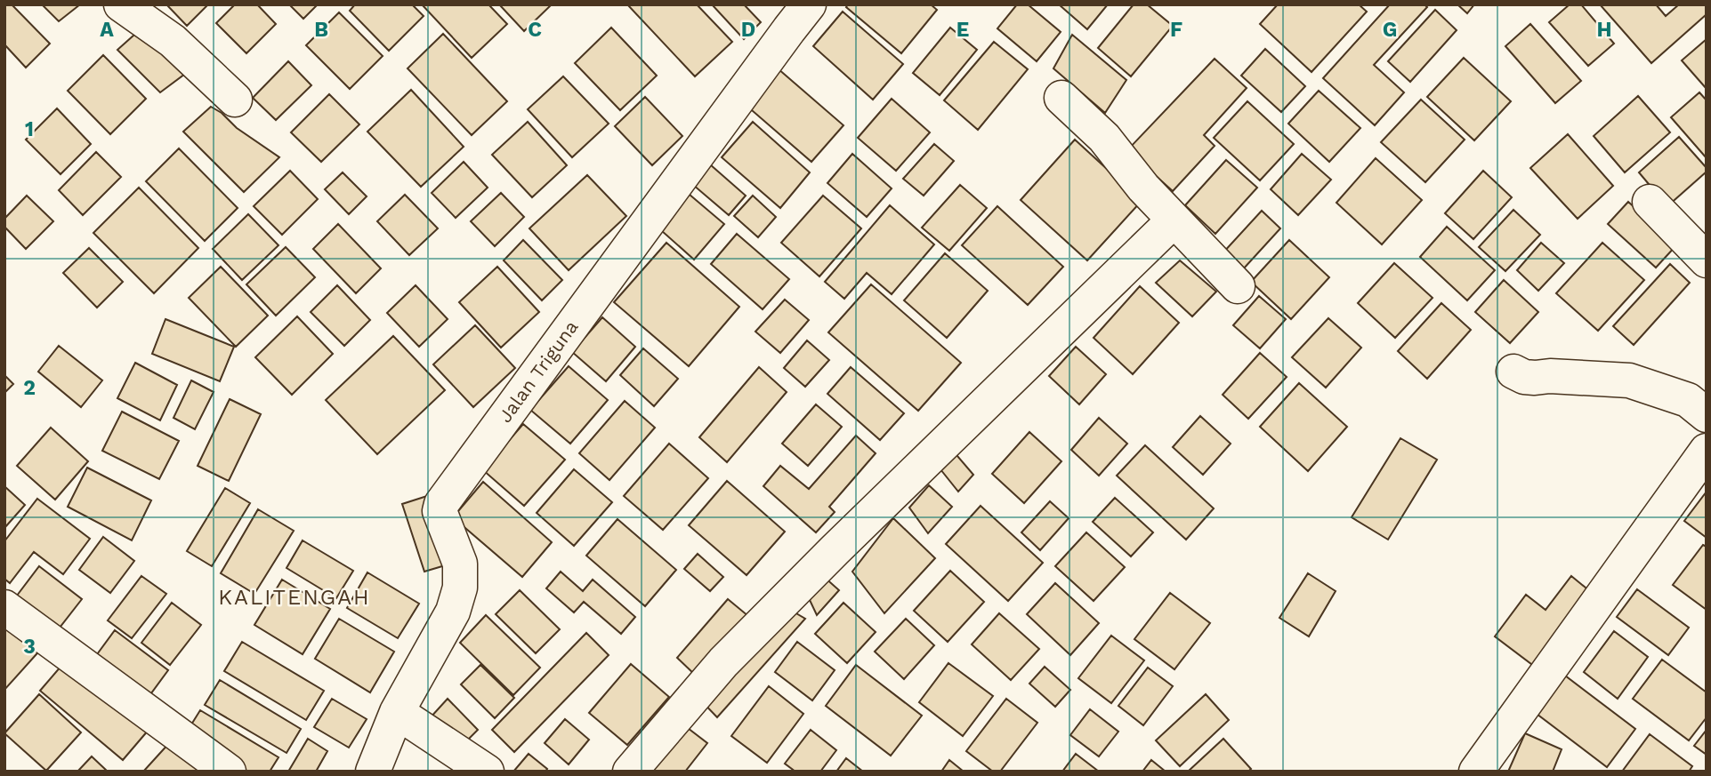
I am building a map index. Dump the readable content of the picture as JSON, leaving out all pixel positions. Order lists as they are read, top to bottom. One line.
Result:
{"streets":{"street":["Jalan Triguna"]},"districts":["KALITENGAH"],"grid":{"columns":["A","B","C","D","E","F","G","H"],"rows":["1","2","3"]}}
